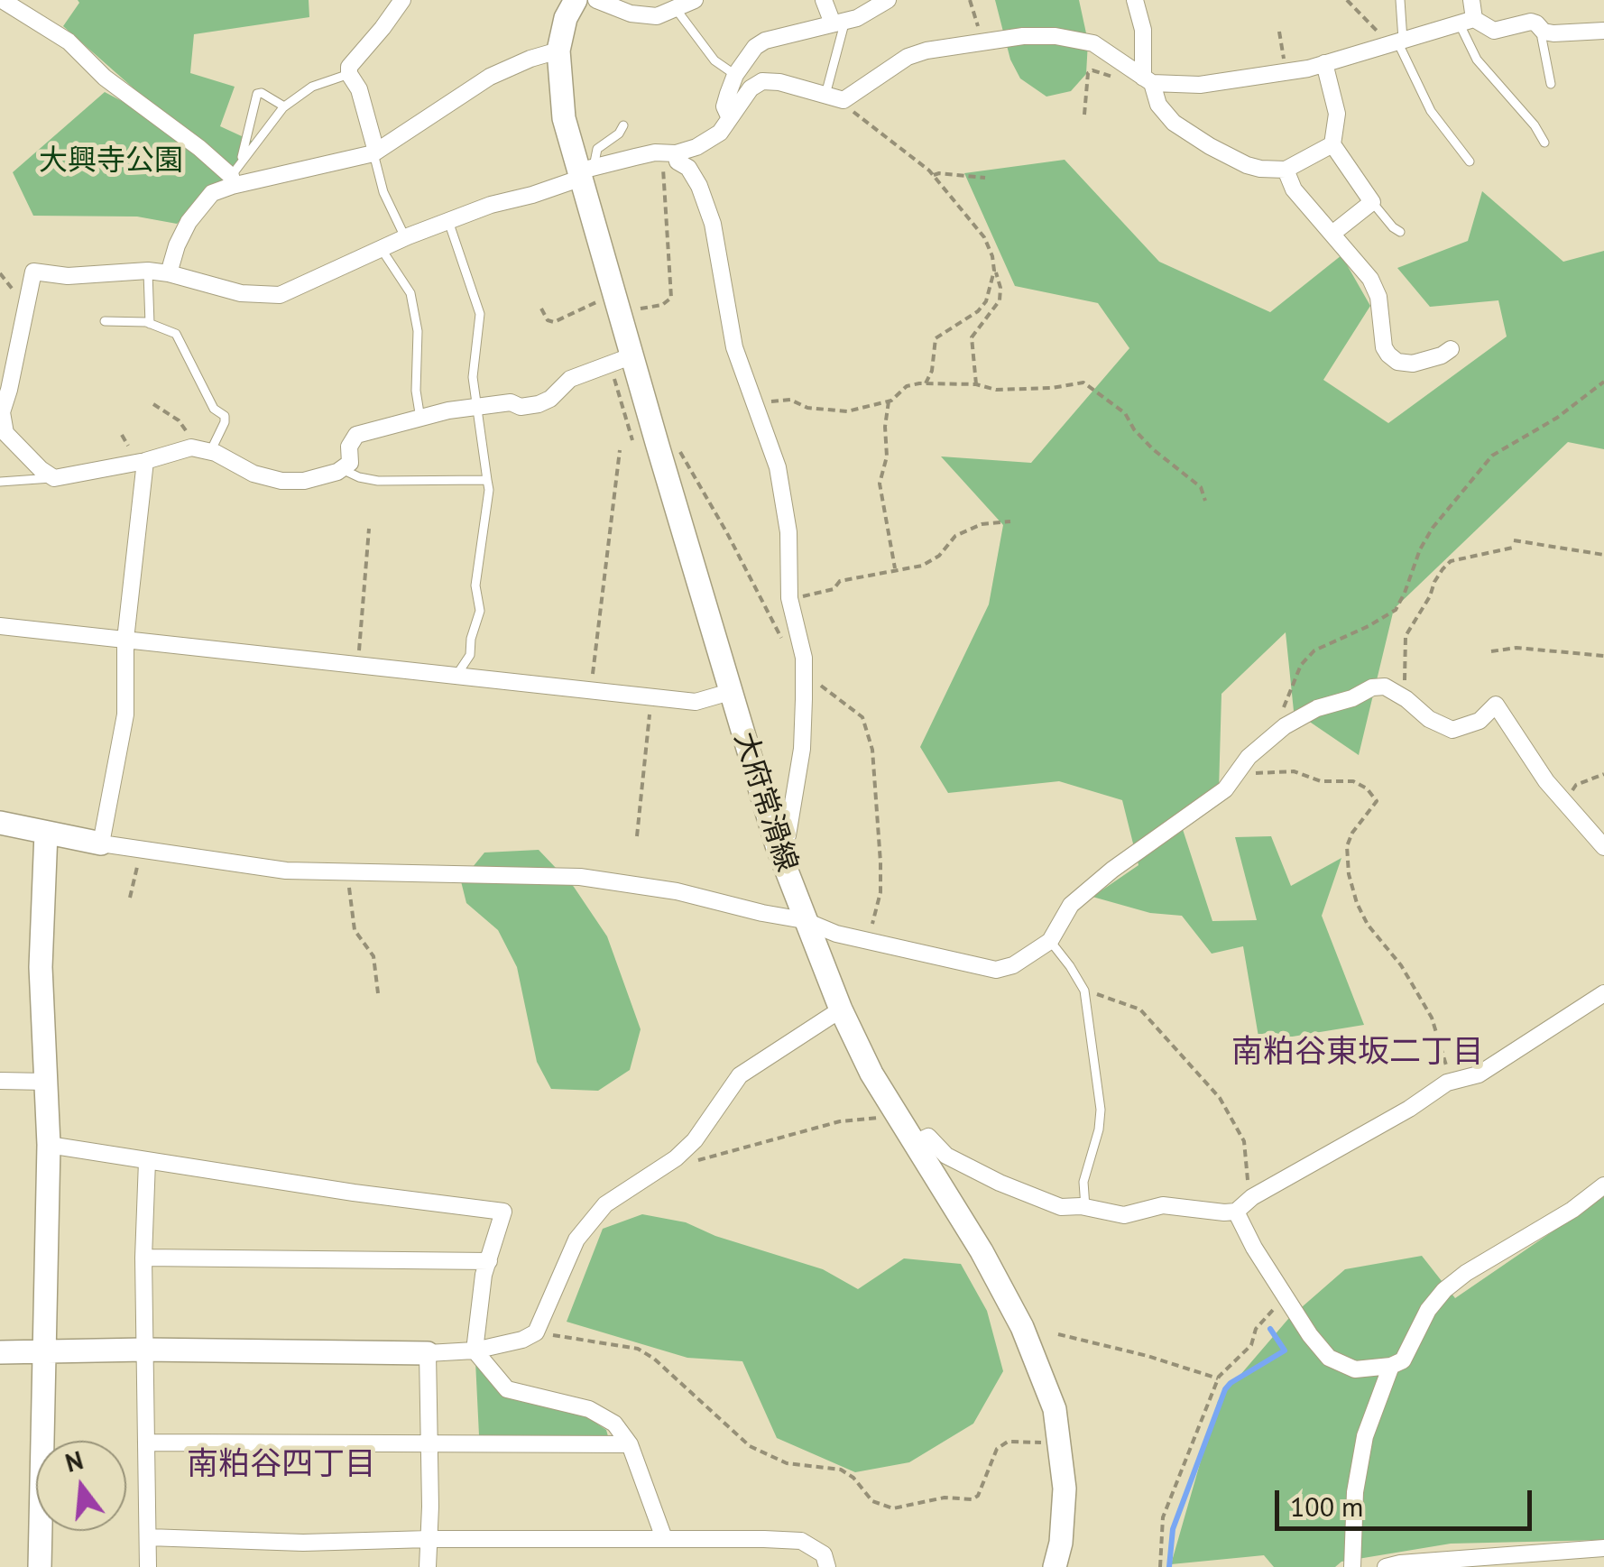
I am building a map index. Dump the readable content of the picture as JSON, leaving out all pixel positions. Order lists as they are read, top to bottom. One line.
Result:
{"streets":{"main road":["大府常滑線"]},"districts":["南粕谷東坂二丁目","南粕谷四丁目"],"parks":["大興寺公園"],"scale_bar":"100 m","north":"top"}
